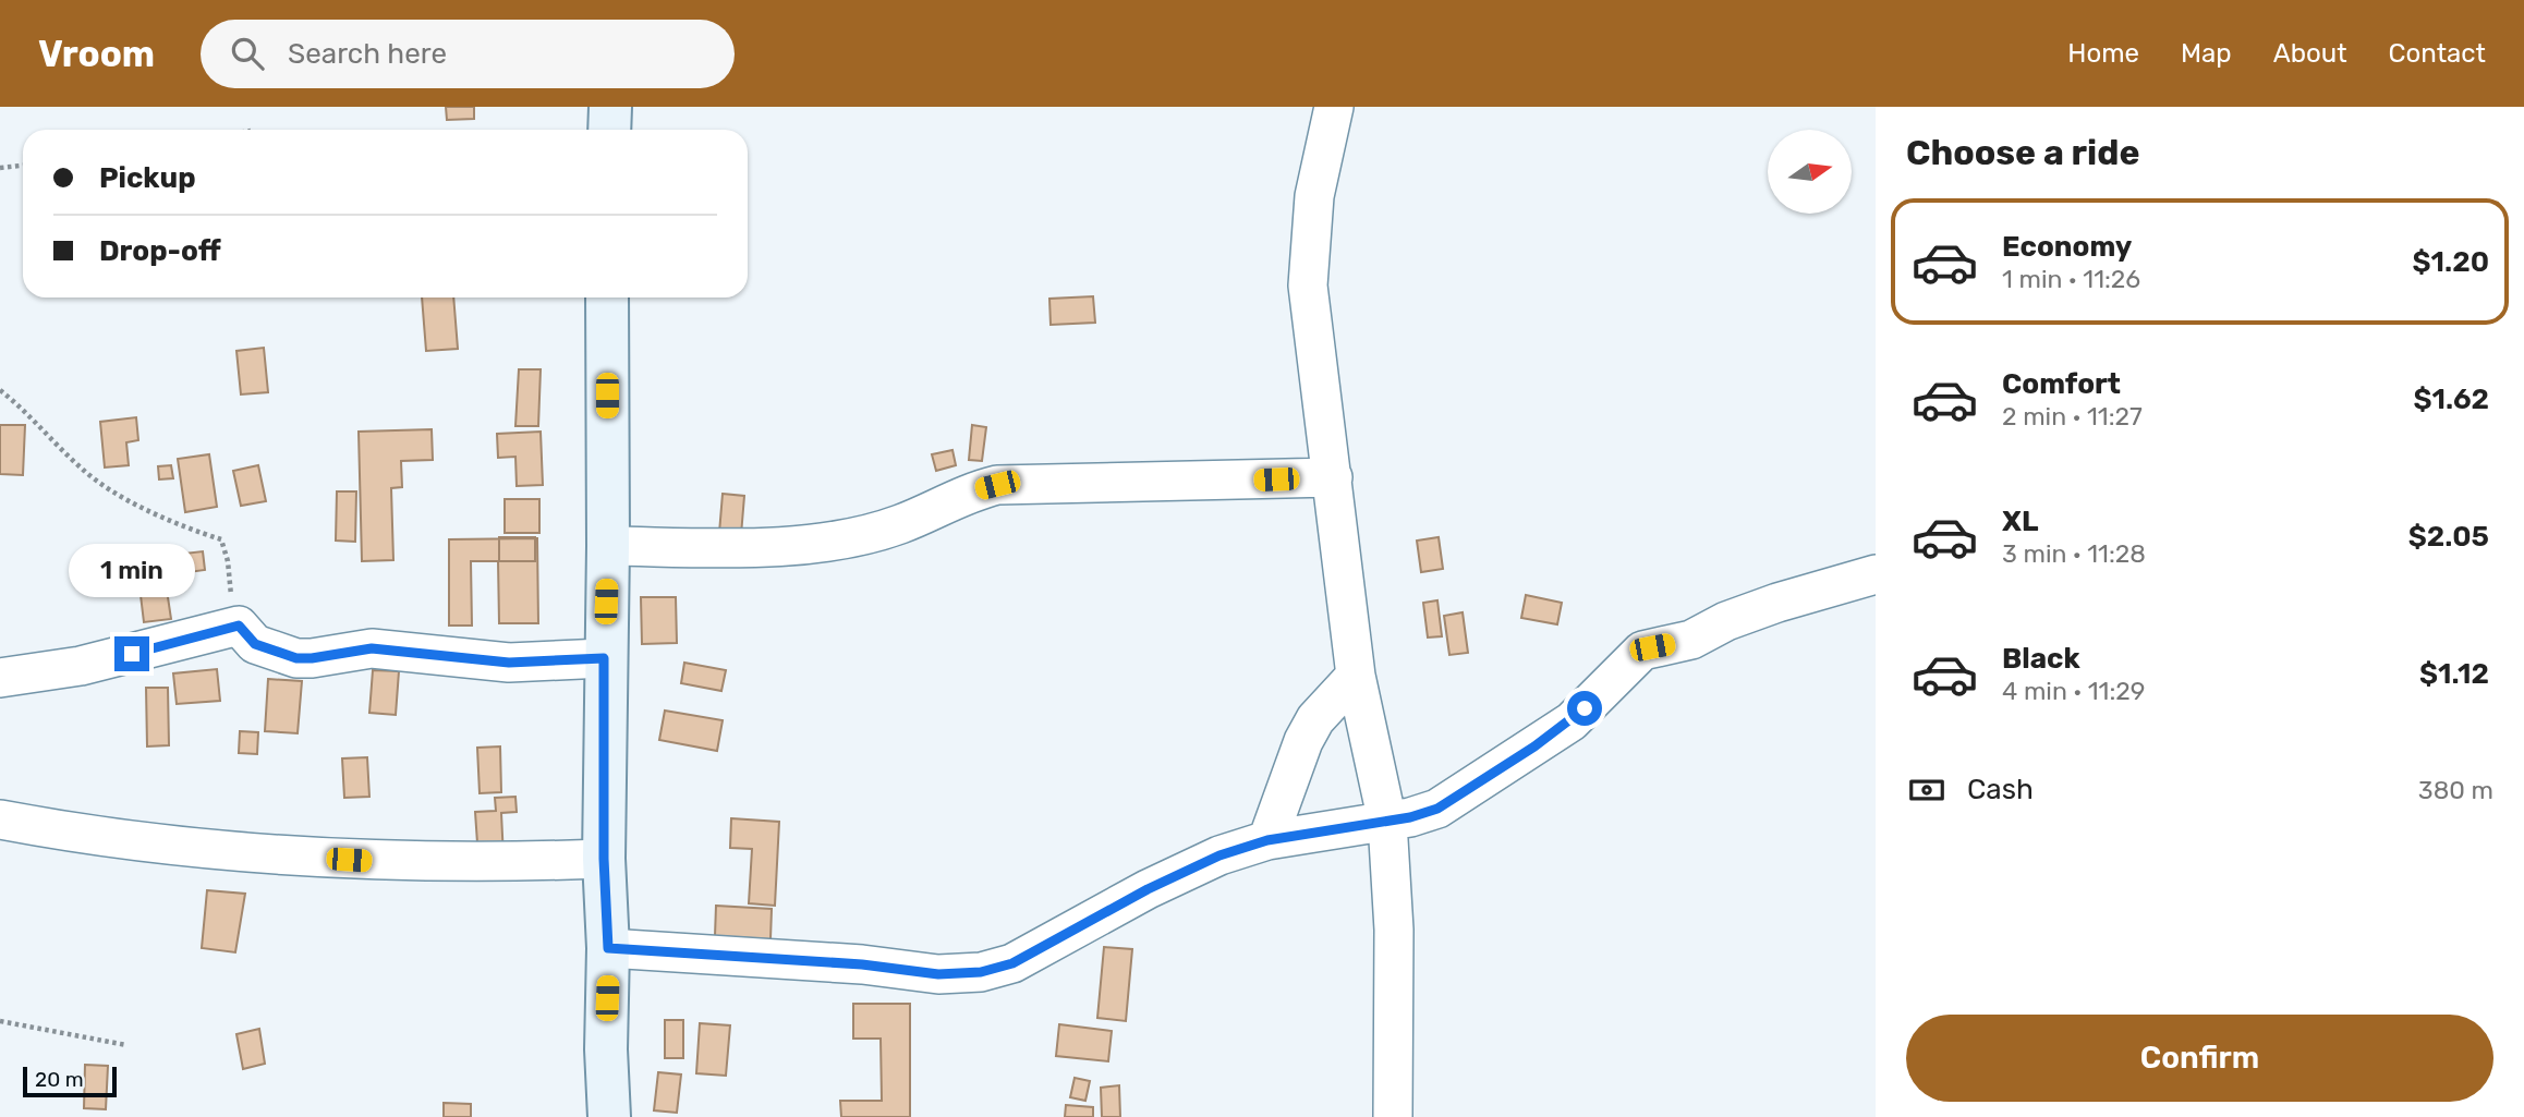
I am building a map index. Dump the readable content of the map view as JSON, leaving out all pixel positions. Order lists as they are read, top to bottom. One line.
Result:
{"scale_bar":"20 m","north":"right","page":{"header":"Vroom","search":"Search here","nav":["Home","Map","About","Contact"],"heading":"Choose a ride","banner":["Pickup","Drop-off"],"list":[{"name":"Economy","note":"1 min · 11:26","value":"$1.20"},{"name":"Comfort","note":"2 min · 11:27","value":"$1.62"},{"name":"XL","note":"3 min · 11:28","value":"$2.05"},{"name":"Black","note":"4 min · 11:29","value":"$1.12"}],"bubble":"1 min","pay":["Cash","380 m"],"buttons":"Confirm","scale":"20 m"}}
